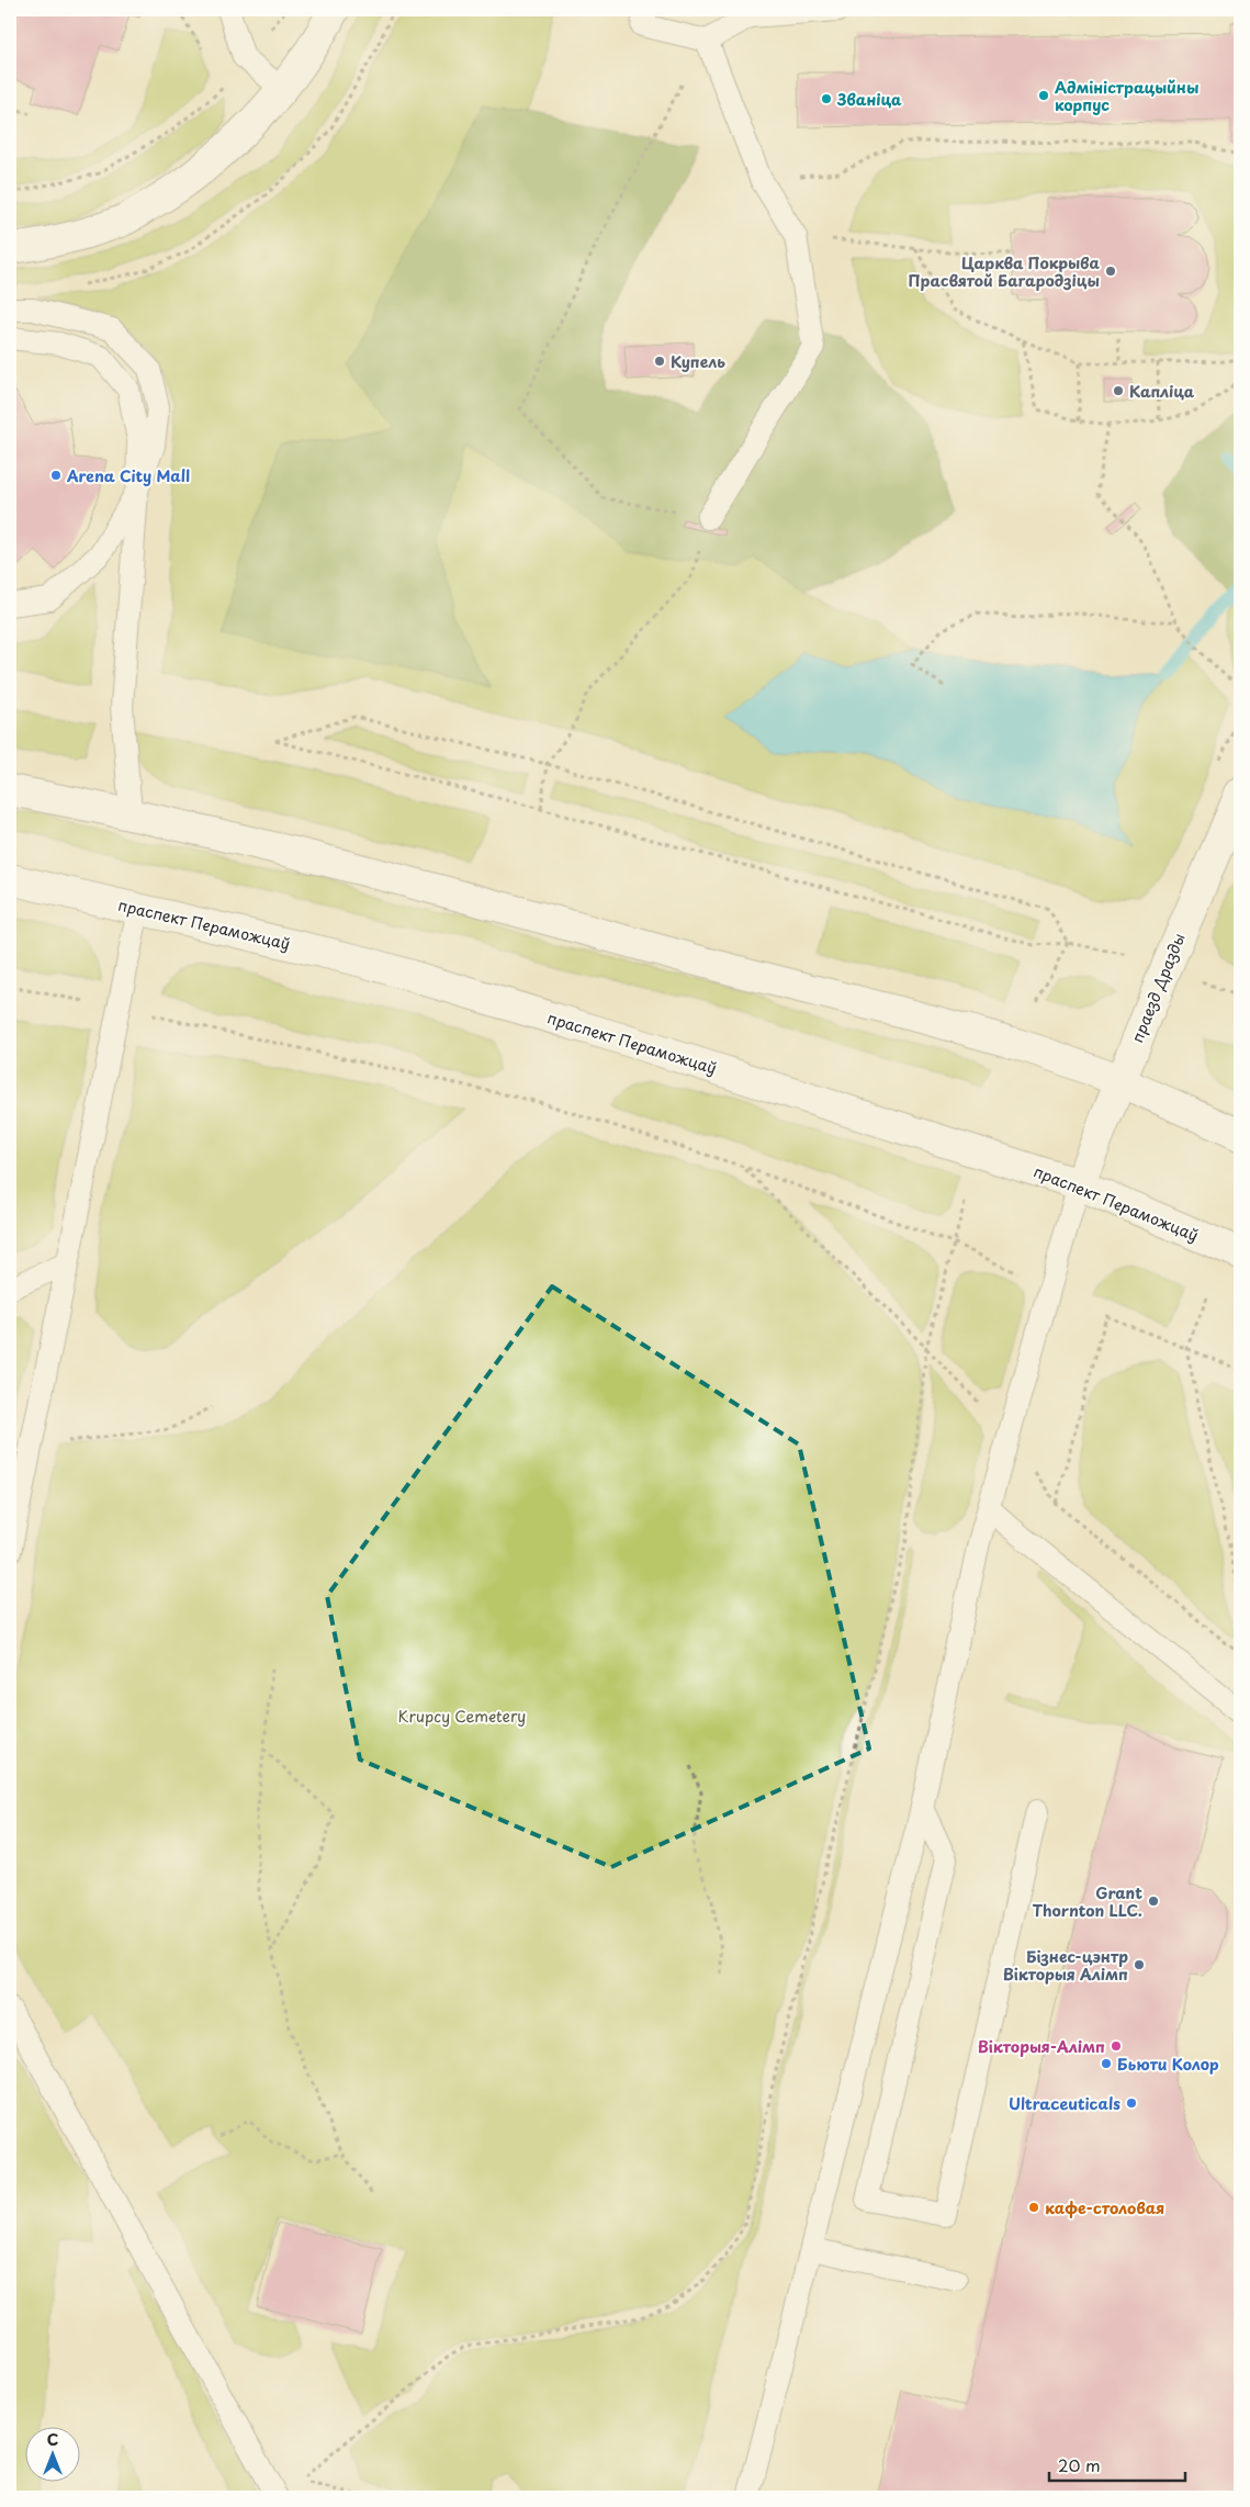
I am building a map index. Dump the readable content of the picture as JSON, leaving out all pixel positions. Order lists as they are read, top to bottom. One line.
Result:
{"streets":{"main road":["праспект Пераможцаў","праезд Дразды"]},"crossings":[["праспект Пераможцаў","праезд Дразды"]],"parks":["Krupcy Cemetery"],"places":["Адміністрацыйны корпус","Званіца","Царква Покрыва Прасвятой Багародзіцы","Купель","Капліца","Arena City Mall","Grant Thornton LLC.","Бізнес-цэнтр Вікторыя Алімп","Вікторыя-Алімп","Бьюти Колор","Ultraceuticals","кафе-столовая"],"scale_bar":"20 m","north":"top"}
